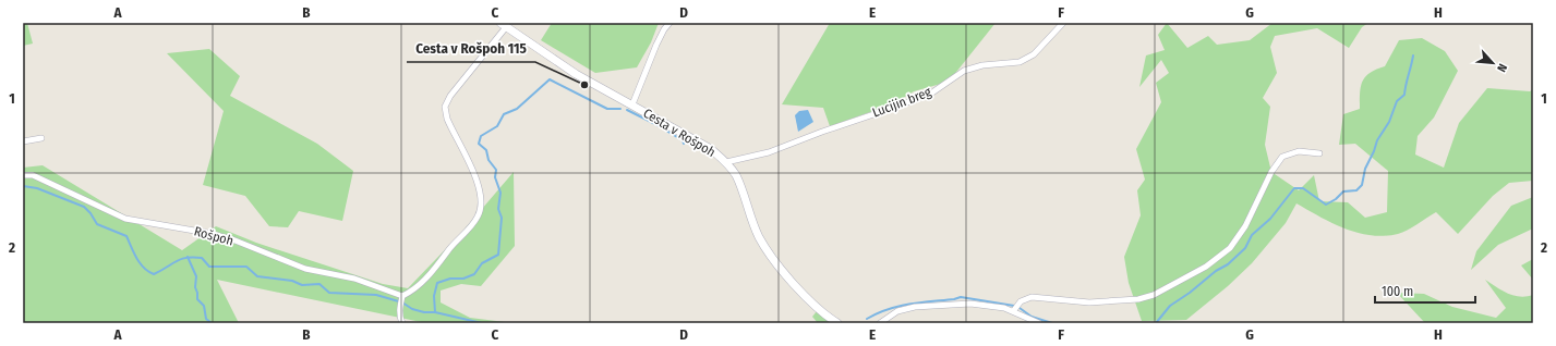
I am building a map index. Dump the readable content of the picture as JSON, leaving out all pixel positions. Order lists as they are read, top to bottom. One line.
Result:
{"streets":{"street":["Lucijin breg","Cesta v Rošpoh","Rošpoh"]},"crossings":[["Lucijin breg","Cesta v Rošpoh"],["Cesta v Rošpoh","Rošpoh"]],"places":["Cesta v Rošpoh 115"],"scale_bar":"100 m","north":"bottom right","grid":{"columns":["A","B","C","D","E","F","G","H"],"rows":["1","2"]}}
